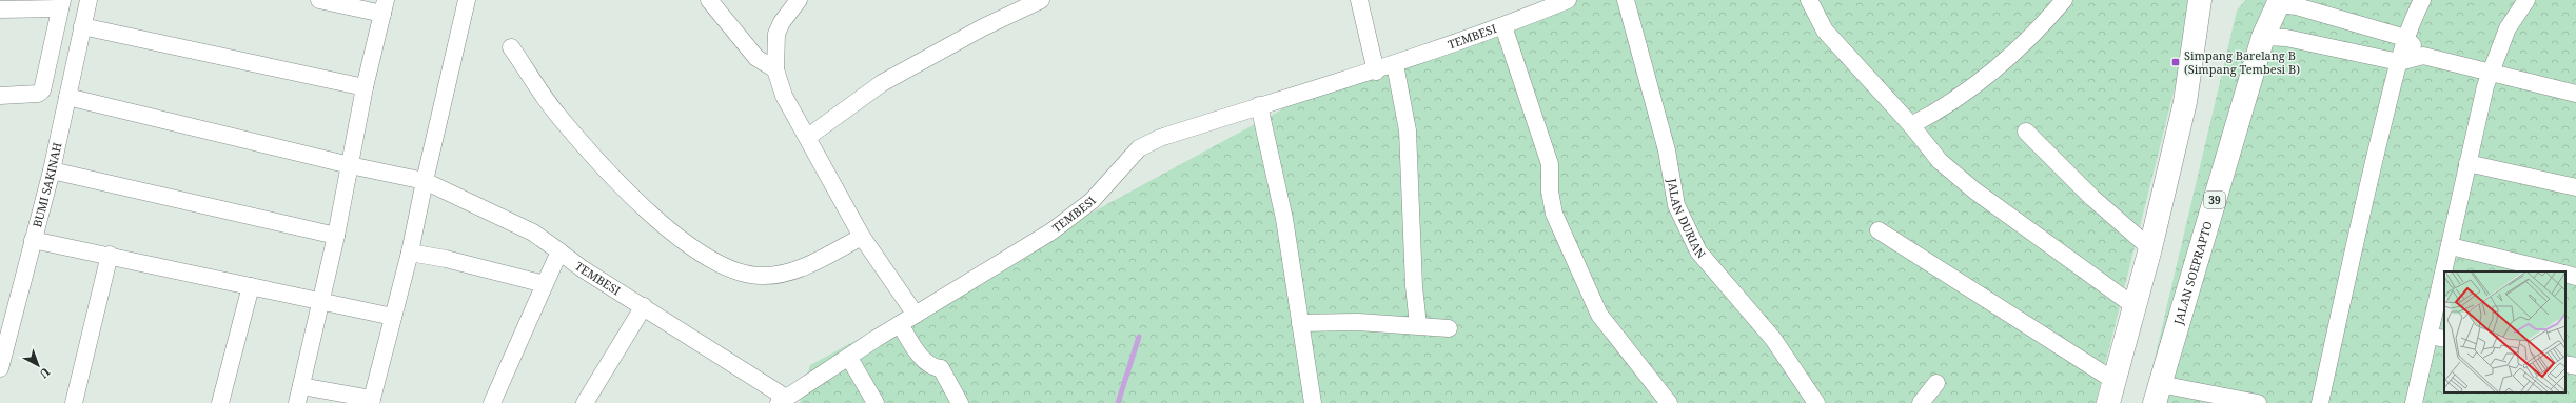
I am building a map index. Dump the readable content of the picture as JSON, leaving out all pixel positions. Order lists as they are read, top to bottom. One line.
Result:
{"streets":{"highway":["39","JALAN SOEPRAPTO"],"street":["TEMBESI","BUMI SAKINAH","JALAN DURIAN"]},"crossings":[["TEMBESI","BUMI SAKINAH"]],"places":{"transit":["Simpang Barelang B (Simpang Tembesi B)"]},"north":"bottom right"}
